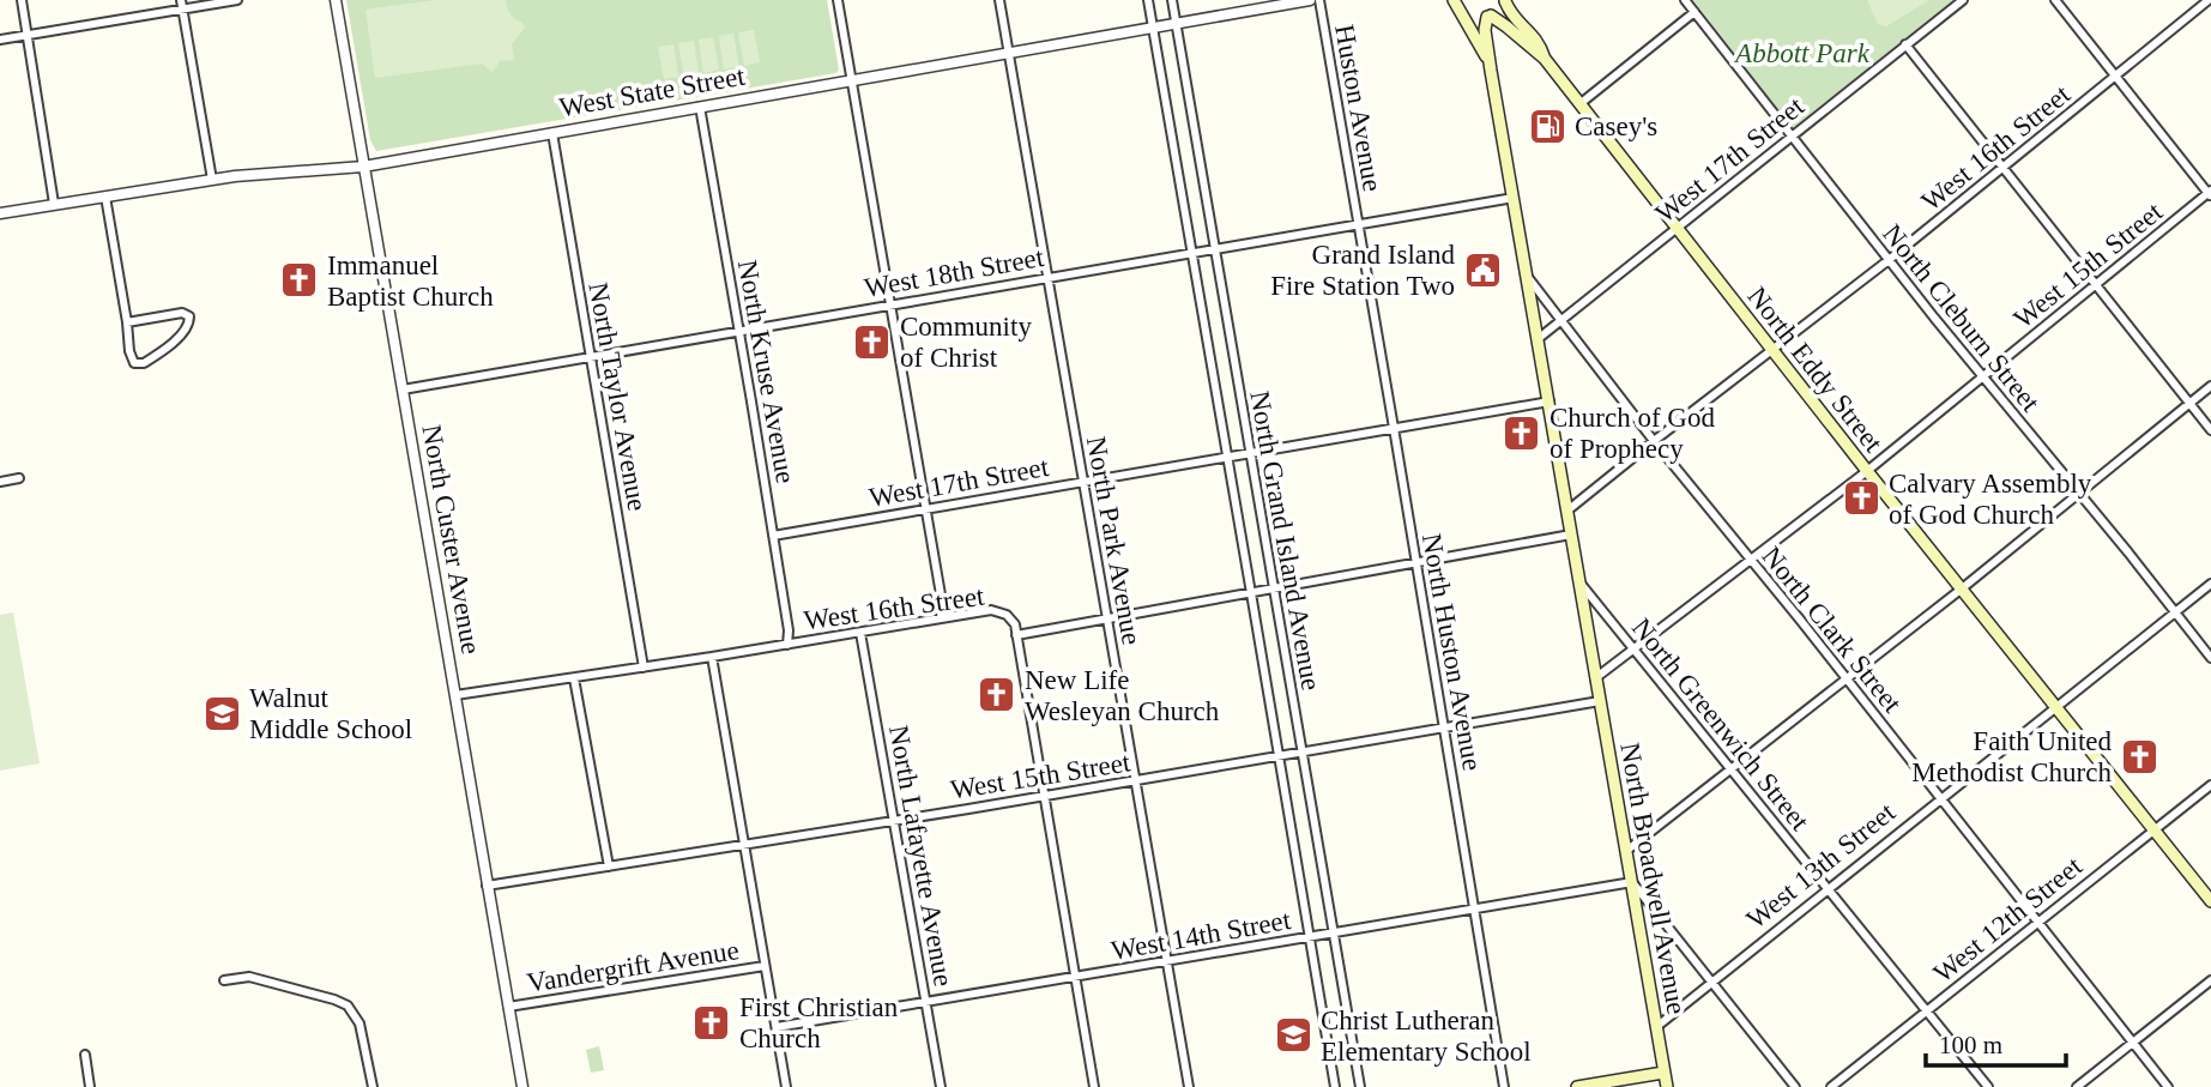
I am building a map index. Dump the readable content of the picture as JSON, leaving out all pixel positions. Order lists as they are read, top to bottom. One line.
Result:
{"streets":{"main road":["North Eddy Street","North Broadwell Avenue"],"street":["West State Street","Huston Avenue","West 16th Street","West 17th Street","West 15th Street","West 18th Street","North Cleburn Street","North Kruse Avenue","North Taylor Avenue","North Custer Avenue","North Park Avenue","North Grand Island Avenue","North Clark Street","North Huston Avenue","North Greenwich Street","North Lafayette Avenue","West 13th Street","West 12th Street","West 14th Street","Vandergrift Avenue"]},"crossings":[["West State Street","North Kruse Avenue"],["West State Street","North Taylor Avenue"],["West State Street","North Custer Avenue"],["West State Street","North Park Avenue"],["West State Street","North Grand Island Avenue"],["Huston Avenue","West 18th Street"],["Huston Avenue","North Huston Avenue"],["West 16th Street","North Cleburn Street"],["West 16th Street","North Eddy Street"],["West 16th Street","North Kruse Avenue"],["West 16th Street","North Taylor Avenue"],["West 16th Street","North Custer Avenue"],["West 16th Street","North Park Avenue"],["West 16th Street","North Grand Island Avenue"],["West 16th Street","North Clark Street"],["West 16th Street","North Huston Avenue"],["West 16th Street","North Lafayette Avenue"],["West 16th Street","North Broadwell Avenue"],["West 17th Street","North Cleburn Street"],["West 17th Street","North Eddy Street"],["West 17th Street","North Kruse Avenue"],["West 17th Street","North Park Avenue"],["West 17th Street","North Grand Island Avenue"],["West 17th Street","North Clark Street"],["West 17th Street","North Huston Avenue"],["West 17th Street","North Broadwell Avenue"],["West 15th Street","North Cleburn Street"],["West 15th Street","North Eddy Street"],["West 15th Street","North Custer Avenue"],["West 15th Street","North Park Avenue"],["West 15th Street","North Grand Island Avenue"],["West 15th Street","North Clark Street"],["West 15th Street","North Huston Avenue"],["West 15th Street","North Greenwich Street"],["West 15th Street","North Lafayette Avenue"],["West 15th Street","North Broadwell Avenue"],["West 18th Street","North Kruse Avenue"],["West 18th Street","North Taylor Avenue"],["West 18th Street","North Custer Avenue"],["West 18th Street","North Park Avenue"],["West 18th Street","North Grand Island Avenue"],["West 18th Street","North Huston Avenue"],["West 18th Street","North Broadwell Avenue"],["North Cleburn Street","West 13th Street"],["North Eddy Street","West 13th Street"],["North Eddy Street","North Broadwell Avenue"],["North Eddy Street","West 12th Street"],["North Custer Avenue","Vandergrift Avenue"],["North Park Avenue","West 14th Street"],["North Grand Island Avenue","West 14th Street"],["North Clark Street","West 13th Street"],["North Clark Street","North Broadwell Avenue"],["North Clark Street","West 12th Street"],["North Huston Avenue","West 14th Street"],["North Greenwich Street","West 13th Street"],["North Greenwich Street","North Broadwell Avenue"],["North Greenwich Street","West 12th Street"],["North Lafayette Avenue","West 14th Street"],["West 13th Street","North Broadwell Avenue"],["North Broadwell Avenue","West 14th Street"]],"parks":["Abbott Park"],"places":{"fuel station":["Casey's"],"public building":["Grand Island Fire Station Two"],"church":["Immanuel Baptist Church","Community of Christ","Church of God of Prophecy","Calvary Assembly of God Church","New Life Wesleyan Church","Faith United Methodist Church","First Christian Church"],"school or university":["Walnut Middle School","Christ Lutheran Elementary School"]},"scale_bar":"100 m"}
